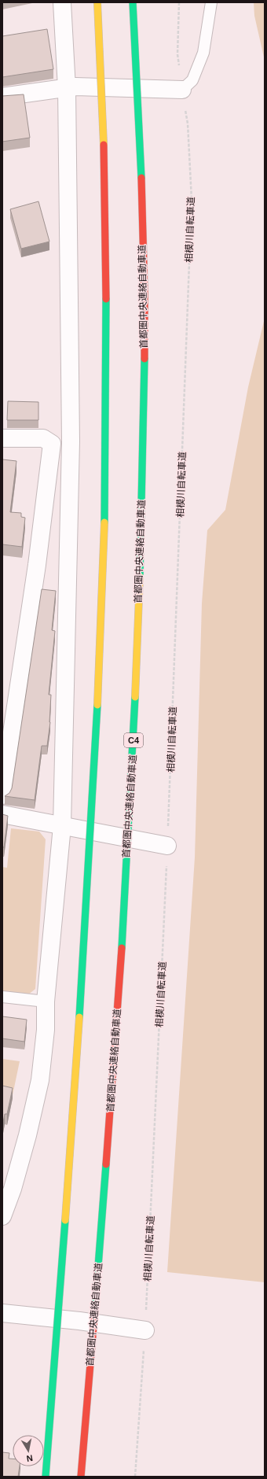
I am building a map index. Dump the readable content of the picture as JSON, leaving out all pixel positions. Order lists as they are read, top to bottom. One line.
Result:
{"streets":{"highway":["首都圏中央連絡自動車道","C4"],"path":["相模川自転車道"]},"north":"bottom"}
